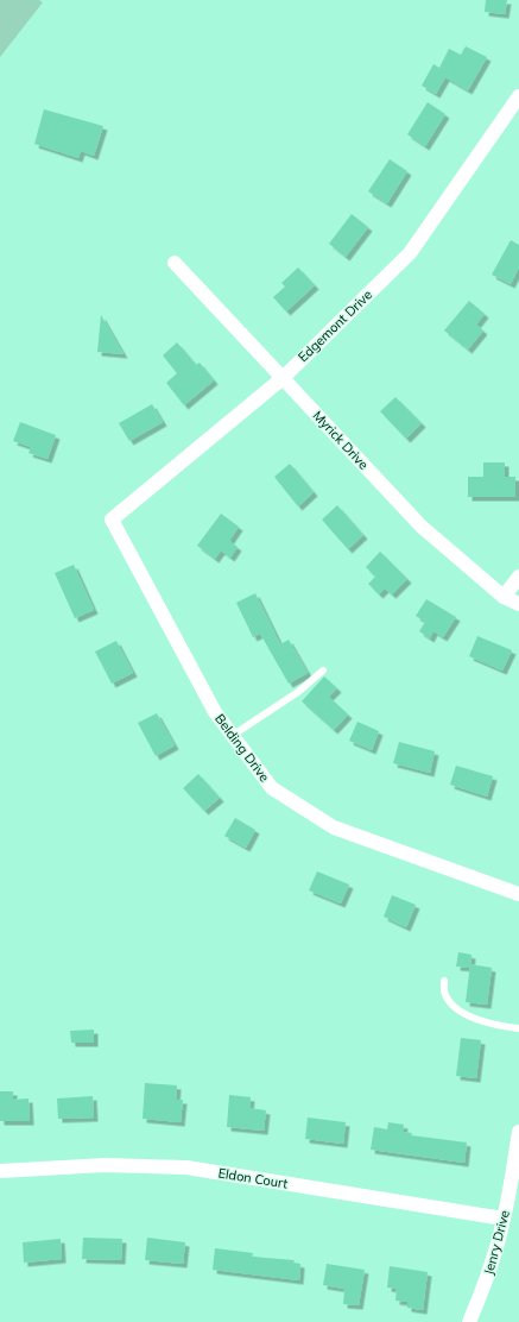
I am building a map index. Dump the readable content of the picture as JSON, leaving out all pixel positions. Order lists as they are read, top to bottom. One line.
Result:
{"streets":{"street":["Edgemont Drive","Myrick Drive","Belding Drive","Eldon Court","Jenry Drive"]},"crossings":[["Edgemont Drive","Myrick Drive"],["Edgemont Drive","Belding Drive"],["Eldon Court","Jenry Drive"]]}
